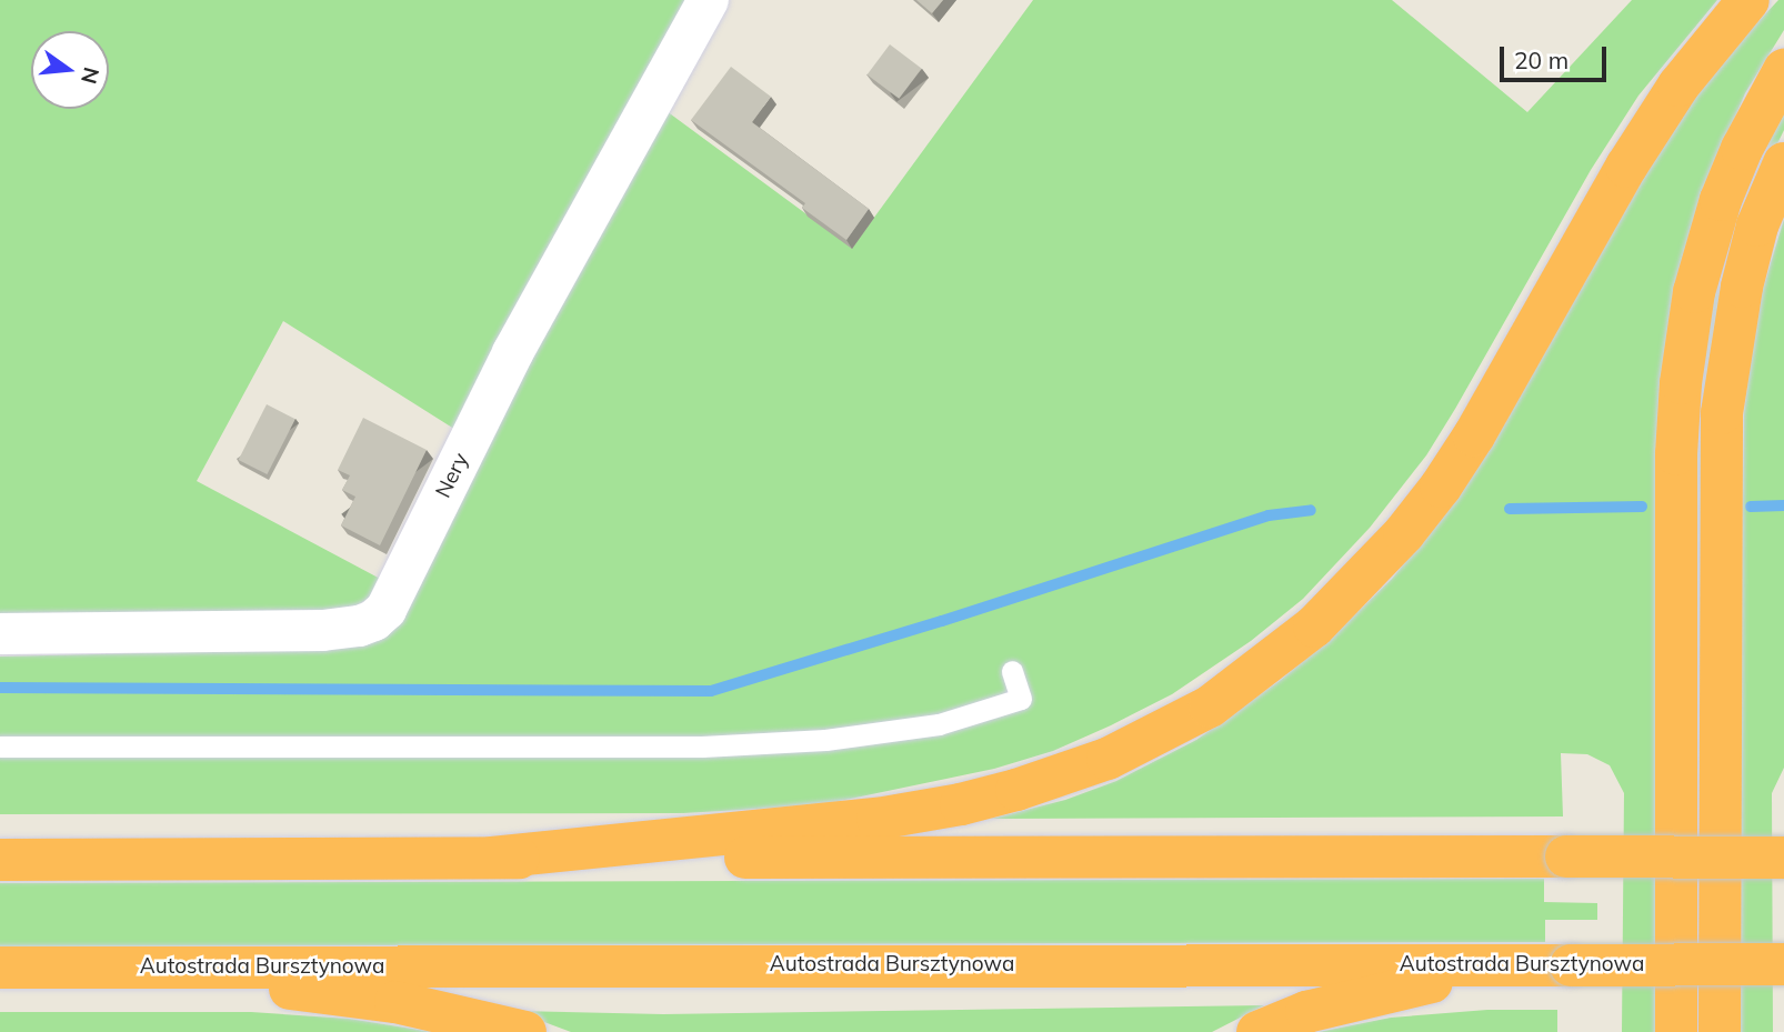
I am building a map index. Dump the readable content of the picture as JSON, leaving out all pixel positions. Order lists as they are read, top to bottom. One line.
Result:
{"streets":{"highway":["Autostrada Bursztynowa"],"street":["Nery"]},"scale_bar":"20 m","north":"right"}
